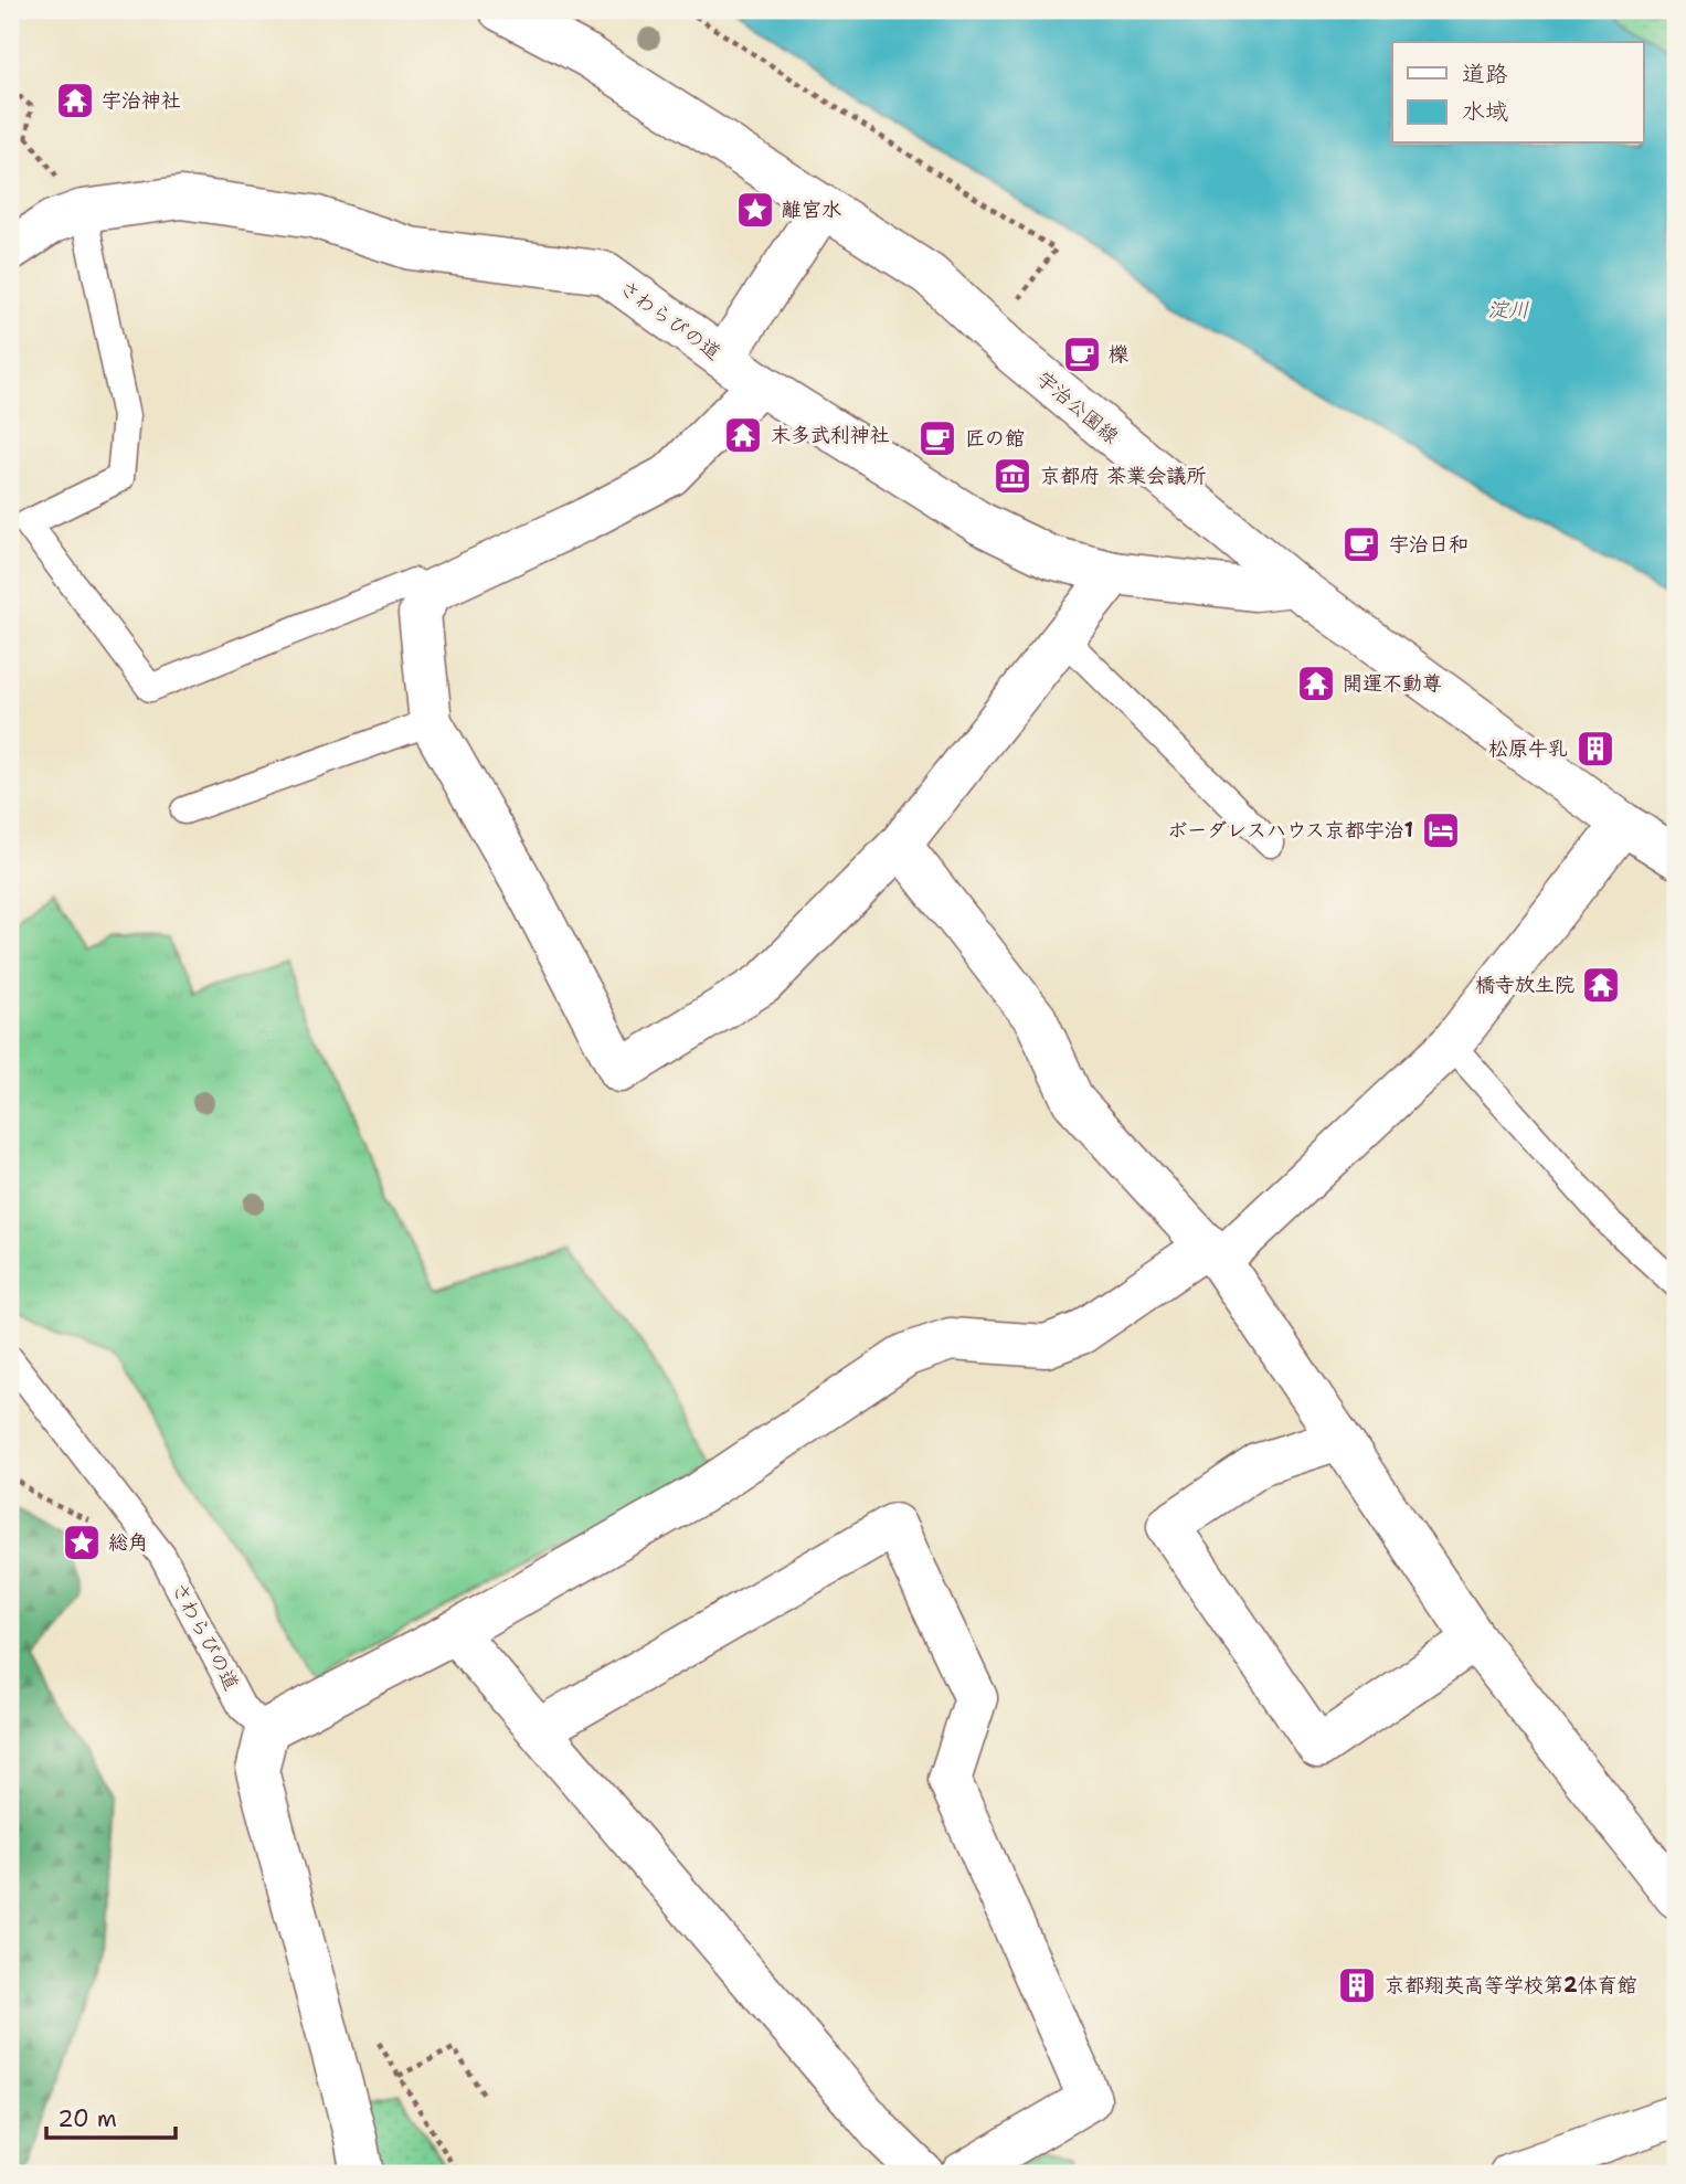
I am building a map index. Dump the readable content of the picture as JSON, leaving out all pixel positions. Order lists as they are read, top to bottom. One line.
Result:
{"streets":{"street":["さわらびの道","宇治公園線"]},"crossings":[["さわらびの道","宇治公園線"]],"water":["淀川"],"places":{"temple":["宇治神社","末多武利神社","開運不動尊","橋寺放生院"],"place":["離宮水","総角"],"cafe":["櫟","匠の館","宇治日和"],"museum":["京都府 茶業会議所"],"building":["松原牛乳","京都翔英高等学校第2体育館"],"hotel":["ボーダレスハウス京都宇治1"]},"legend":["道路","水域"],"scale_bar":"20 m"}
